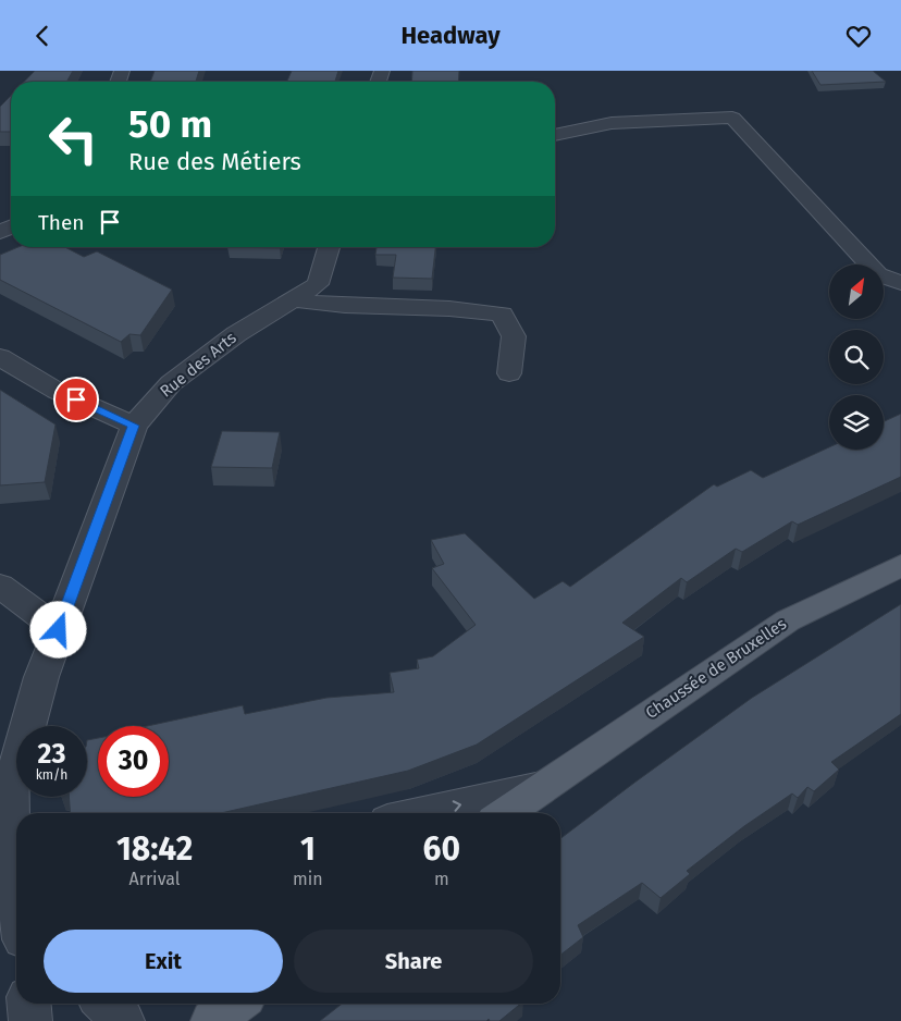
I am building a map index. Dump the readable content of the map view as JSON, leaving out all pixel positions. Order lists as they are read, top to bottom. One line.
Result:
{"streets":{"main road":["Chaussée de Bruxelles"],"street":["Rue des Arts"]},"north":"top right","page":{"header":"Headway","turn":["50 m","Rue des Métiers"],"then":"Then","speed":"23 km/h","limit":"30","eta":["18:42","Arrival","1","min","60","m"],"buttons":["Exit","Share"]}}
